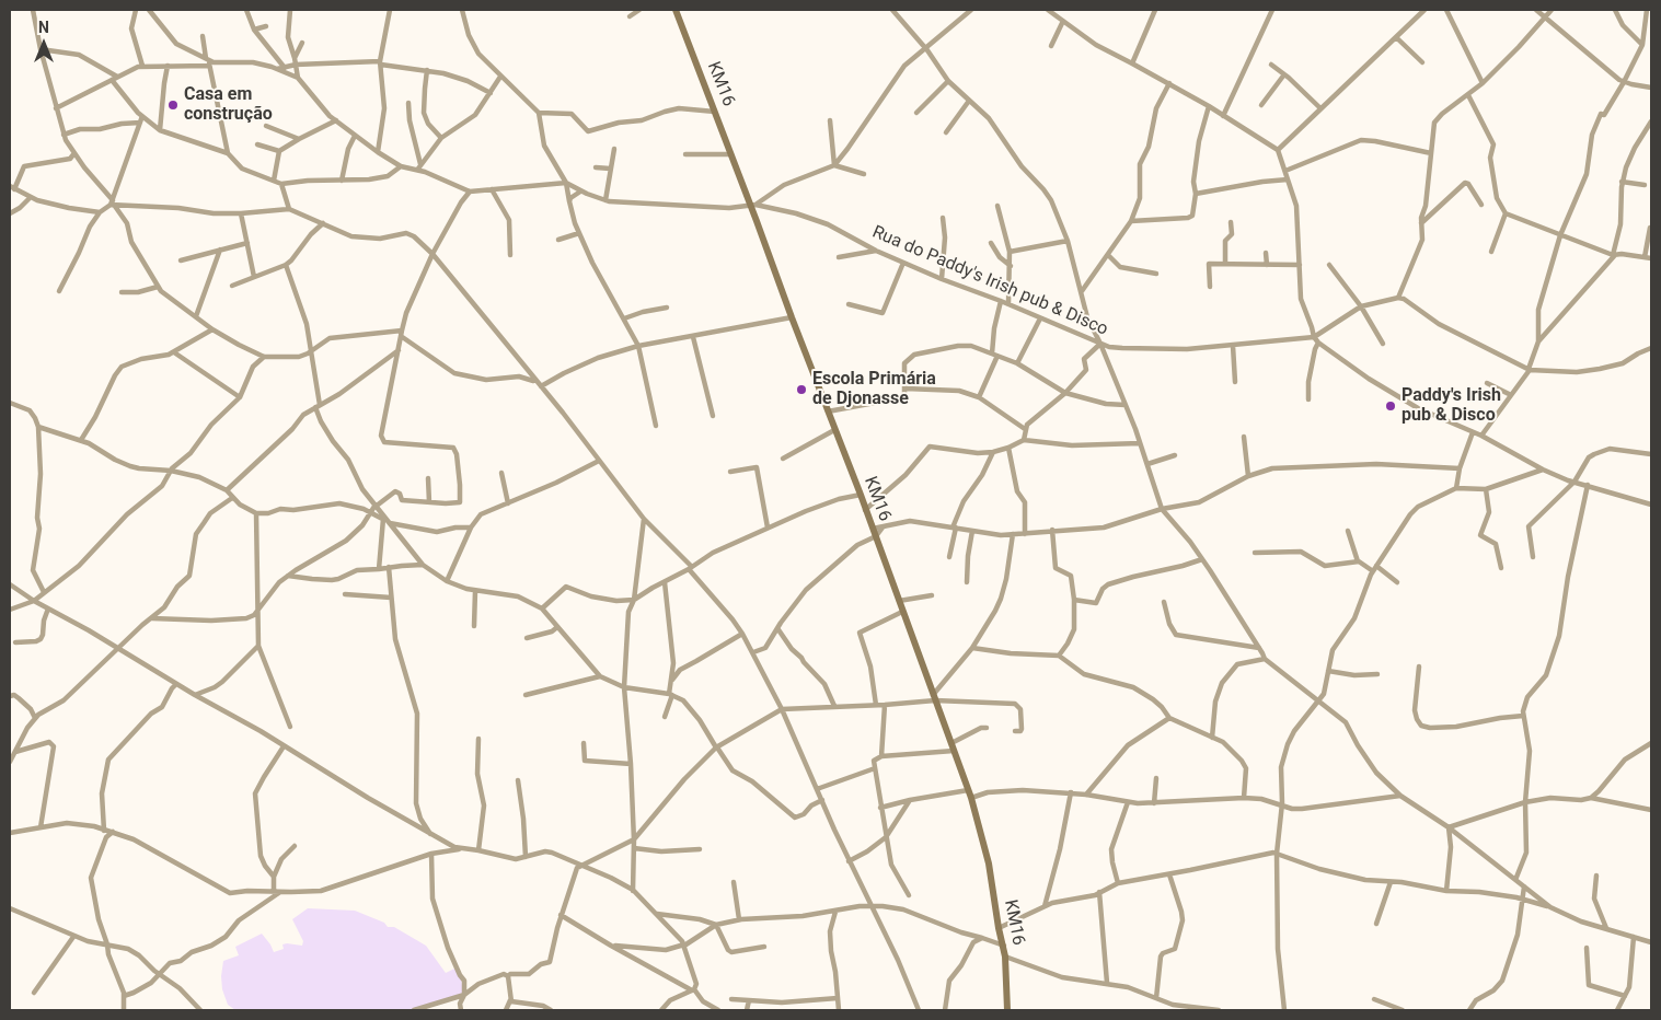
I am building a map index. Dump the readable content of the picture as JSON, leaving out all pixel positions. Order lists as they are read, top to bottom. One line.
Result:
{"streets":{"street":["KM16","Rua do Paddy's Irish pub & Disco"]},"crossings":[["KM16","Rua do Paddy's Irish pub & Disco"]],"places":["Casa em construção","Escola Primária de Djonasse","Paddy's Irish pub & Disco"],"north":"top"}
